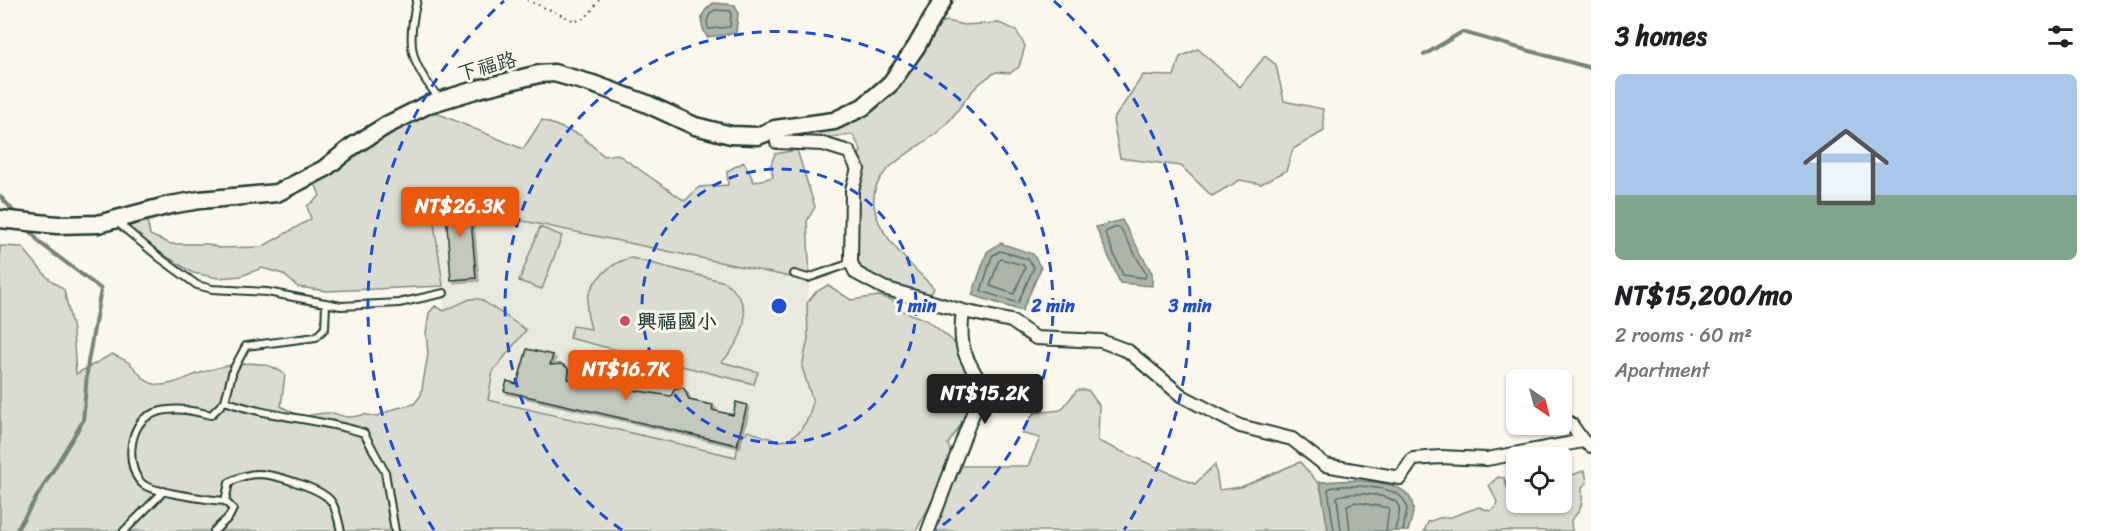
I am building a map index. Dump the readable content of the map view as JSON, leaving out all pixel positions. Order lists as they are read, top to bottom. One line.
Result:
{"streets":{"main road":["下福路"]},"places":["興福國小"],"north":"bottom right","page":{"heading":"3 homes","list":[{"name":"NT$15,200/mo","note":"2 rooms · 60 m² · Apartment"}],"price":["NT$26.3K","NT$16.7K","NT$15.2K"]},"rings":["1 min","2 min","3 min"]}
